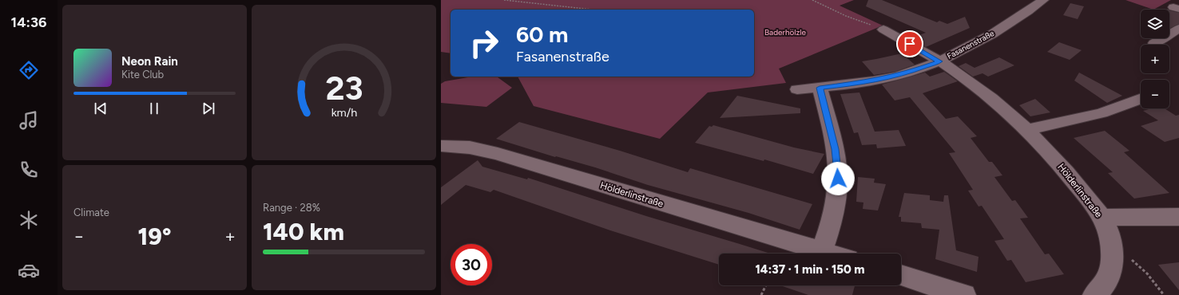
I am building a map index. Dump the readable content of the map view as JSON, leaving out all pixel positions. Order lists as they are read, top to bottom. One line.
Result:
{"streets":{"street":["Fasanenstraße","Hölderlinstraße"]},"crossings":[["Fasanenstraße","Hölderlinstraße"]],"parks":["Baderhölzle"],"page":{"tabs":"14:36","map_buttons":["+","−"],"turn":["60 m","Fasanenstraße"],"song":["Neon Rain","Kite Club"],"tile":["Climate",["Range · 28%","140 km"]],"heat":["−","19°","+"],"limit":"30","trip":"14:37 · 1 min · 150 m","gauge":["23","km/h"]}}
